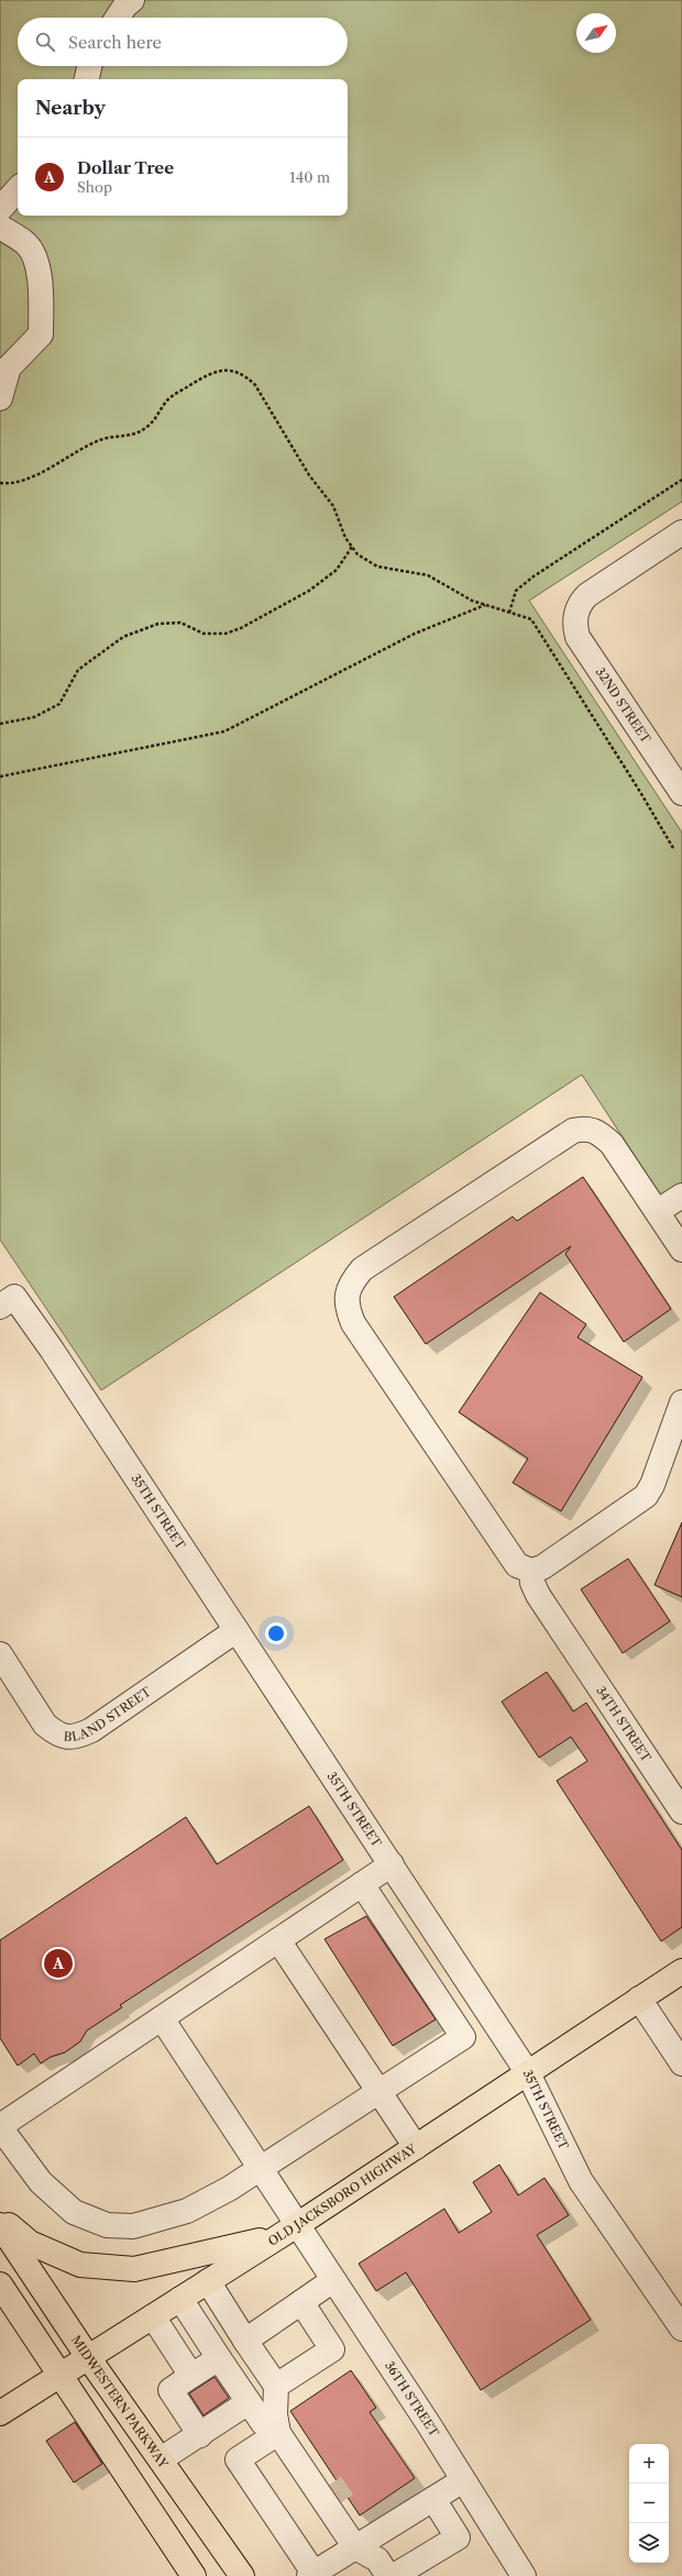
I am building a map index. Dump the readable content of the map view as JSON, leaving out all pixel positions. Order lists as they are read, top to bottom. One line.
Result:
{"streets":{"main road":["OLD JACKSBORO HIGHWAY","MIDWESTERN PARKWAY"],"street":["32ND STREET","35TH STREET","BLAND STREET","34TH STREET","36TH STREET"]},"crossings":[["35TH STREET","BLAND STREET"],["35TH STREET","OLD JACKSBORO HIGHWAY"],["OLD JACKSBORO HIGHWAY","36TH STREET"],["OLD JACKSBORO HIGHWAY","MIDWESTERN PARKWAY"]],"north":"top right","page":{"search":"Search here","heading":"Nearby","list":[{"mark":"A","name":"Dollar Tree","note":"Shop","value":"140 m"}],"pins":"A","map_buttons":["+","−"]}}
